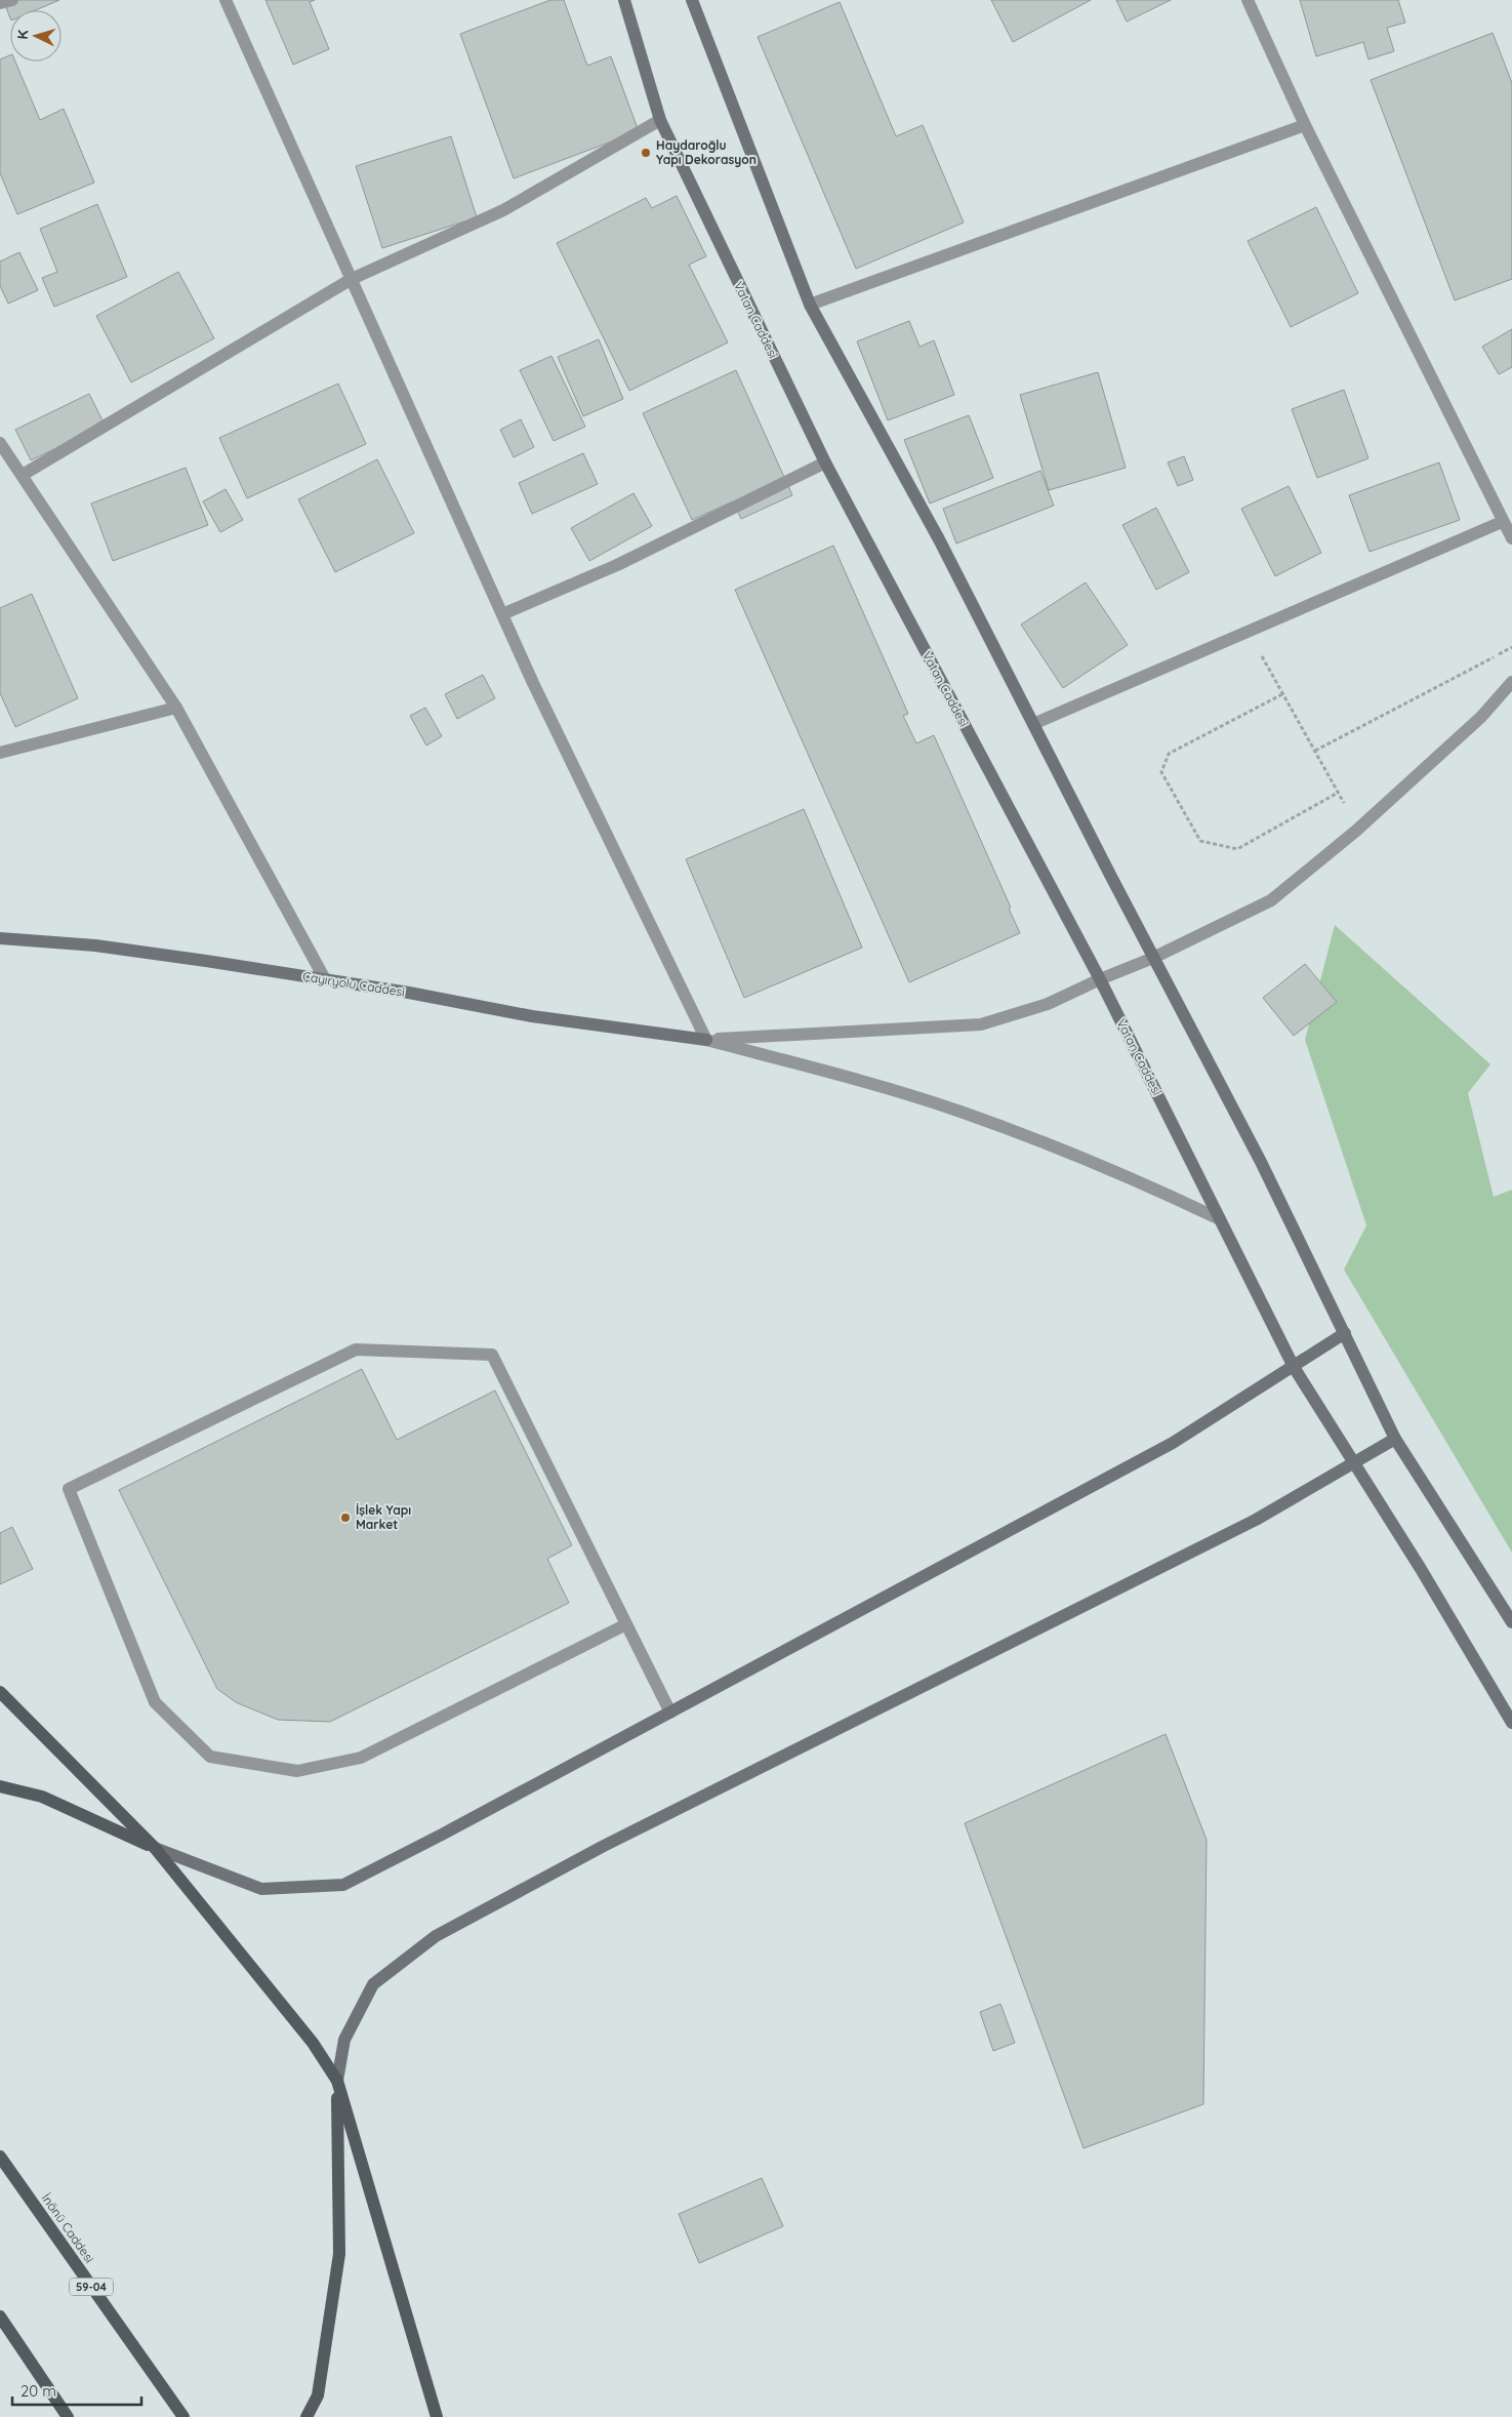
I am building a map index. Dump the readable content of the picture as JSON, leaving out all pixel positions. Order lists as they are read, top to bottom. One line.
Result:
{"streets":{"main road":["Vatan Caddesi","Çayıryolu Caddesi","İnönü Caddesi","59-04"]},"places":["Haydaroğlu Yapı Dekorasyon","İşlek Yapı Market"],"scale_bar":"20 m","north":"left"}
